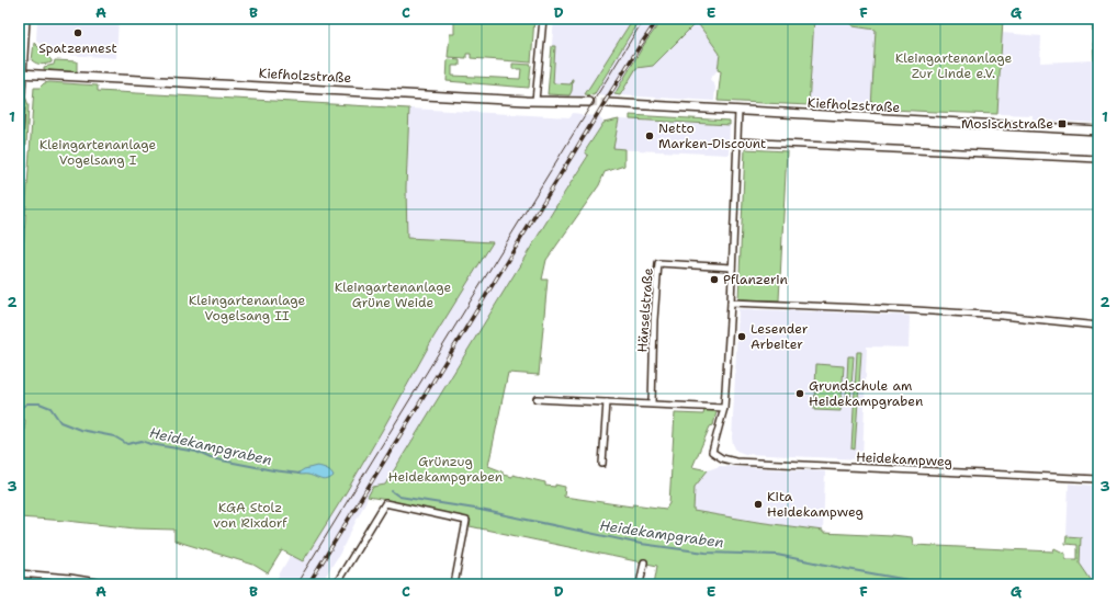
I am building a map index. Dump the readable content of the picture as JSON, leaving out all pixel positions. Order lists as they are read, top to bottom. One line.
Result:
{"streets":{"street":["Kiefholzstraße","Hänselstraße","Heidekampweg"]},"water":["Heidekampgraben"],"parks":["Kleingartenanlage Zur Linde e.V.","Kleingartenanlage Vogelsang I","Kleingartenanlage Grüne Weide","Kleingartenanlage Vogelsang II","Grünzug Heidekampgraben","KGA Stolz von Rixdorf"],"places":{"other":["Spatzennest","Netto Marken-Discount","Pflanzerin","Lesender Arbeiter","Grundschule am Heidekampgraben","Kita Heidekampweg"],"transit":["Mosischstraße"]},"grid":{"columns":["A","B","C","D","E","F","G"],"rows":["1","2","3"]}}
